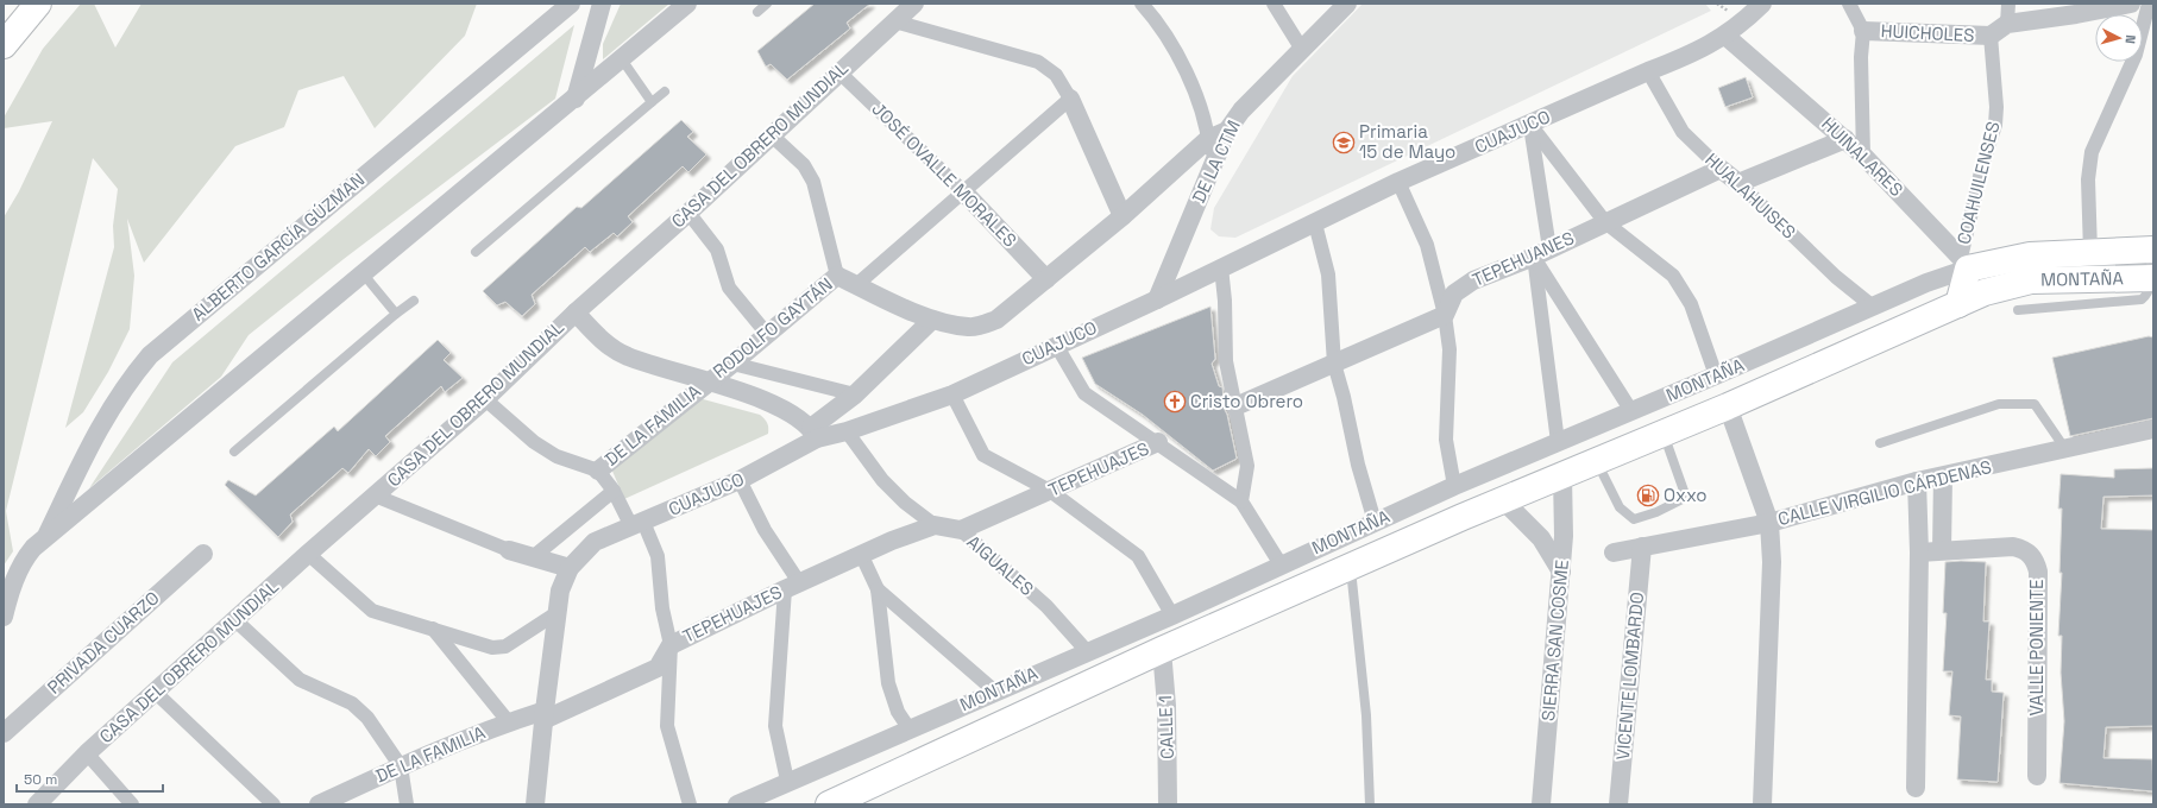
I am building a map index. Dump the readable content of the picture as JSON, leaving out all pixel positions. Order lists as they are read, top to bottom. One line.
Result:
{"streets":{"main road":["MONTAÑA"],"street":["HUICHOLES","CUAJUCO","CASA DEL OBRERO MUNDIAL","HUINALARES","DE LA CTM","JOSÉ OVALLE MORALES","COAHUILENSES","HUALAHUISES","ALBERTO GARCÍA GÚZMAN","TEPEHUANES","RODOLFO GAYTÁN","DE LA FAMILIA","TEPEHUAJES","CALLE VIRGILIO CÁRDENAS","AIGUALES","SIERRA SAN COSME","PRIVADA CUARZO","VALLE PONIENTE","VICENTE LOMBARDO","CALLE 1"]},"crossings":[["HUICHOLES","COAHUILENSES"],["CUAJUCO","HUINALARES"],["CUAJUCO","DE LA CTM"],["CUAJUCO","HUALAHUISES"],["CUAJUCO","DE LA FAMILIA"],["CUAJUCO","TEPEHUAJES"],["CUAJUCO","AIGUALES"],["CASA DEL OBRERO MUNDIAL","JOSÉ OVALLE MORALES"],["HUINALARES","COAHUILENSES"],["HUINALARES","MONTAÑA"],["JOSÉ OVALLE MORALES","RODOLFO GAYTÁN"],["COAHUILENSES","MONTAÑA"],["HUALAHUISES","TEPEHUANES"],["HUALAHUISES","MONTAÑA"],["MONTAÑA","AIGUALES"],["MONTAÑA","SIERRA SAN COSME"],["MONTAÑA","CALLE 1"],["RODOLFO GAYTÁN","DE LA FAMILIA"],["DE LA FAMILIA","TEPEHUAJES"],["TEPEHUAJES","AIGUALES"],["CALLE VIRGILIO CÁRDENAS","VICENTE LOMBARDO"]],"places":{"school or university":["Primaria 15 de Mayo"],"church":["Cristo Obrero"],"fuel station":["Oxxo"]},"scale_bar":"50 m","north":"right"}
